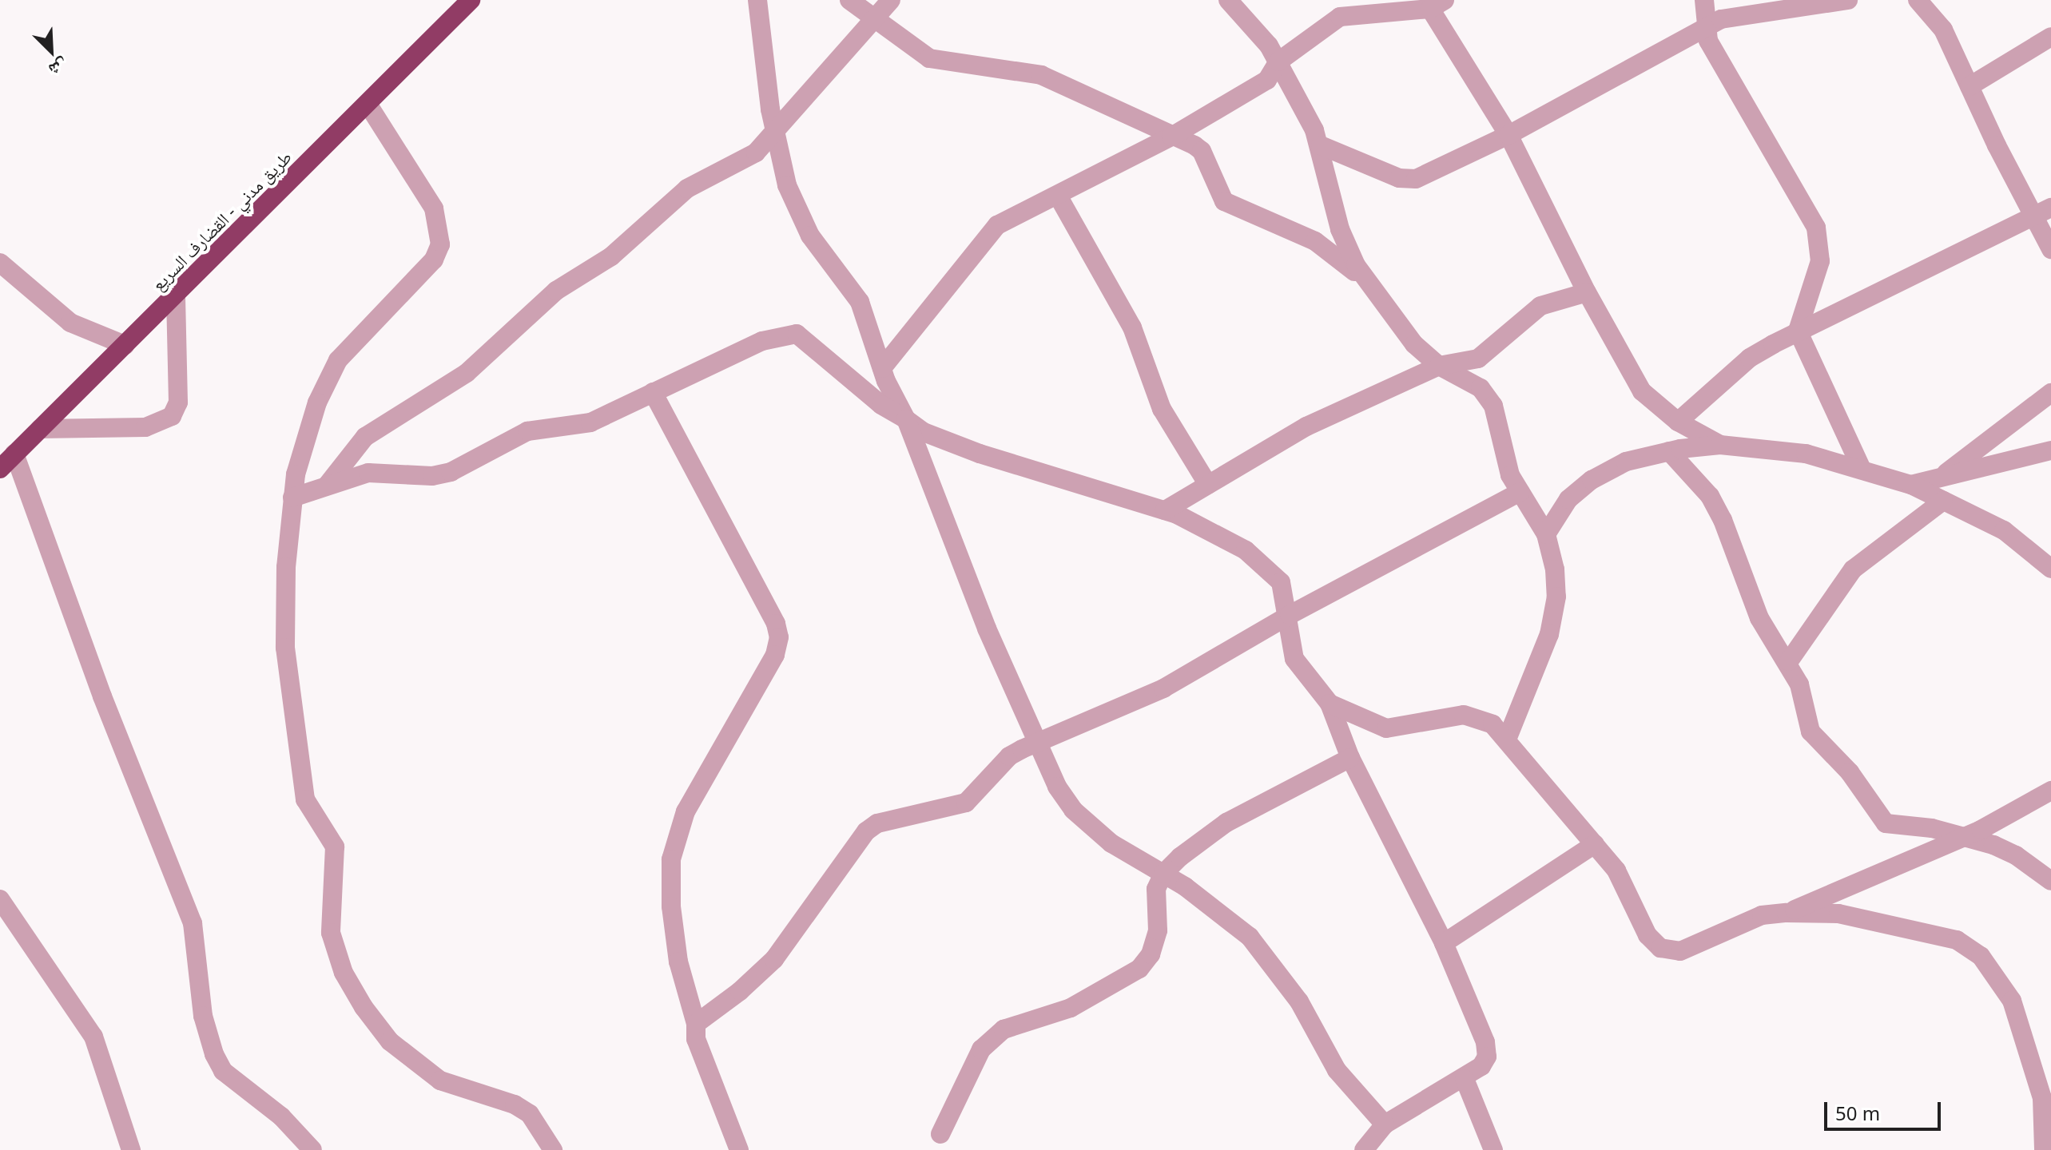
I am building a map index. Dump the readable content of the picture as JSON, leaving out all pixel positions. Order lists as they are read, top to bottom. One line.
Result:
{"streets":{"highway":["طريق مدني - القضارف السريع"]},"scale_bar":"50 m","north":"bottom right"}
